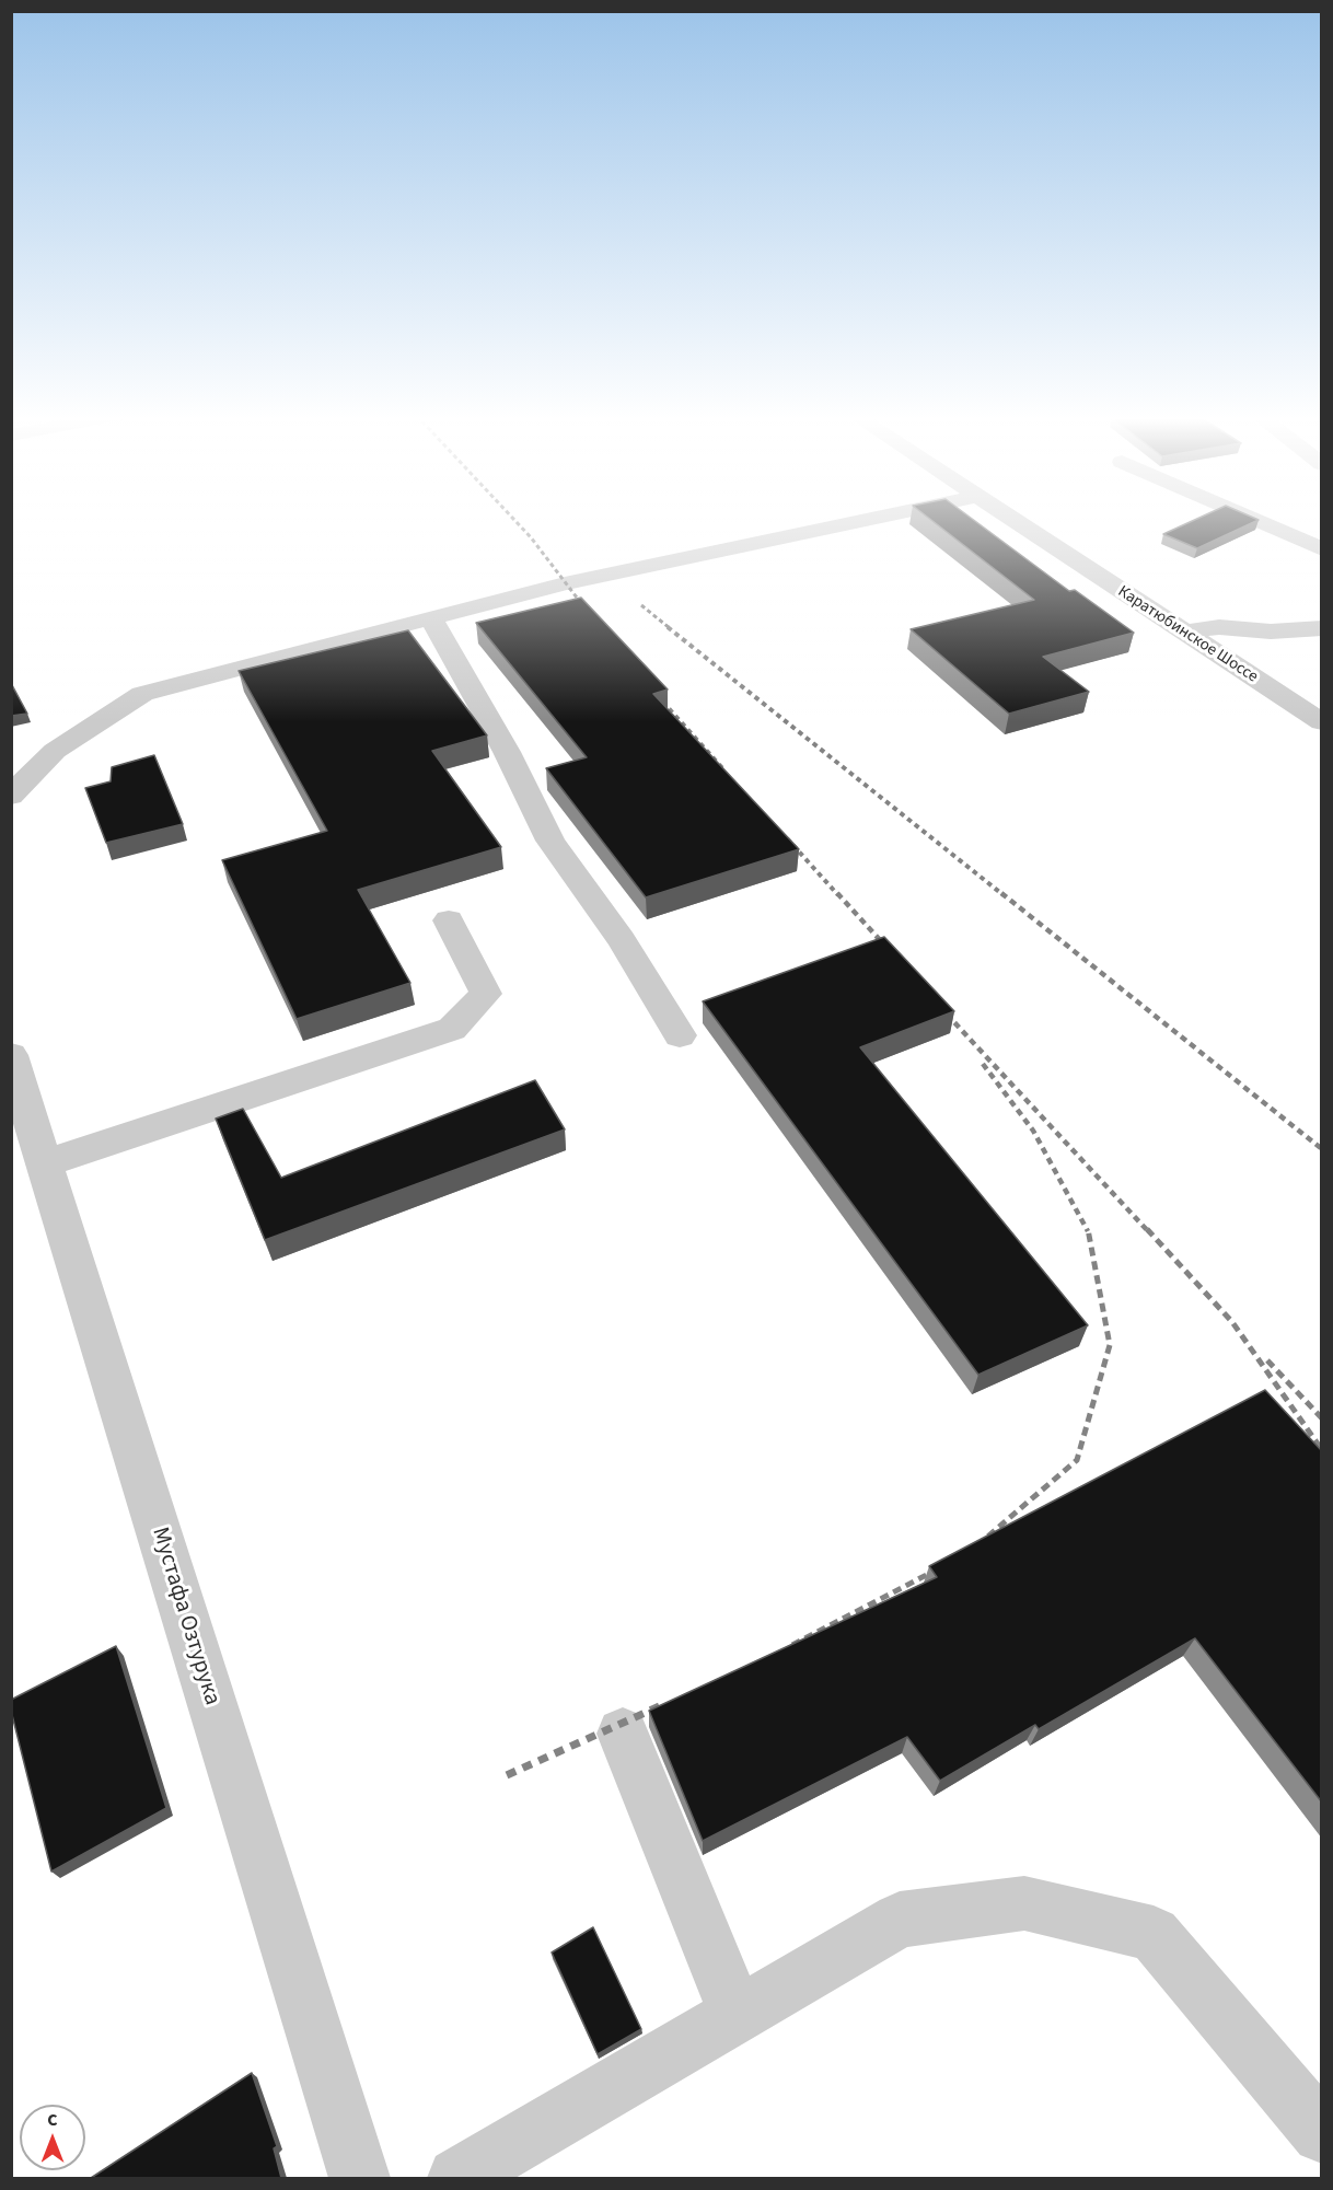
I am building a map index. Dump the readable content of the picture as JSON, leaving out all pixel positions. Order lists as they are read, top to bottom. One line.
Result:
{"streets":{"street":["Каратюбинское Шоссе","Мустафа Озтурука"]},"north":"top"}
